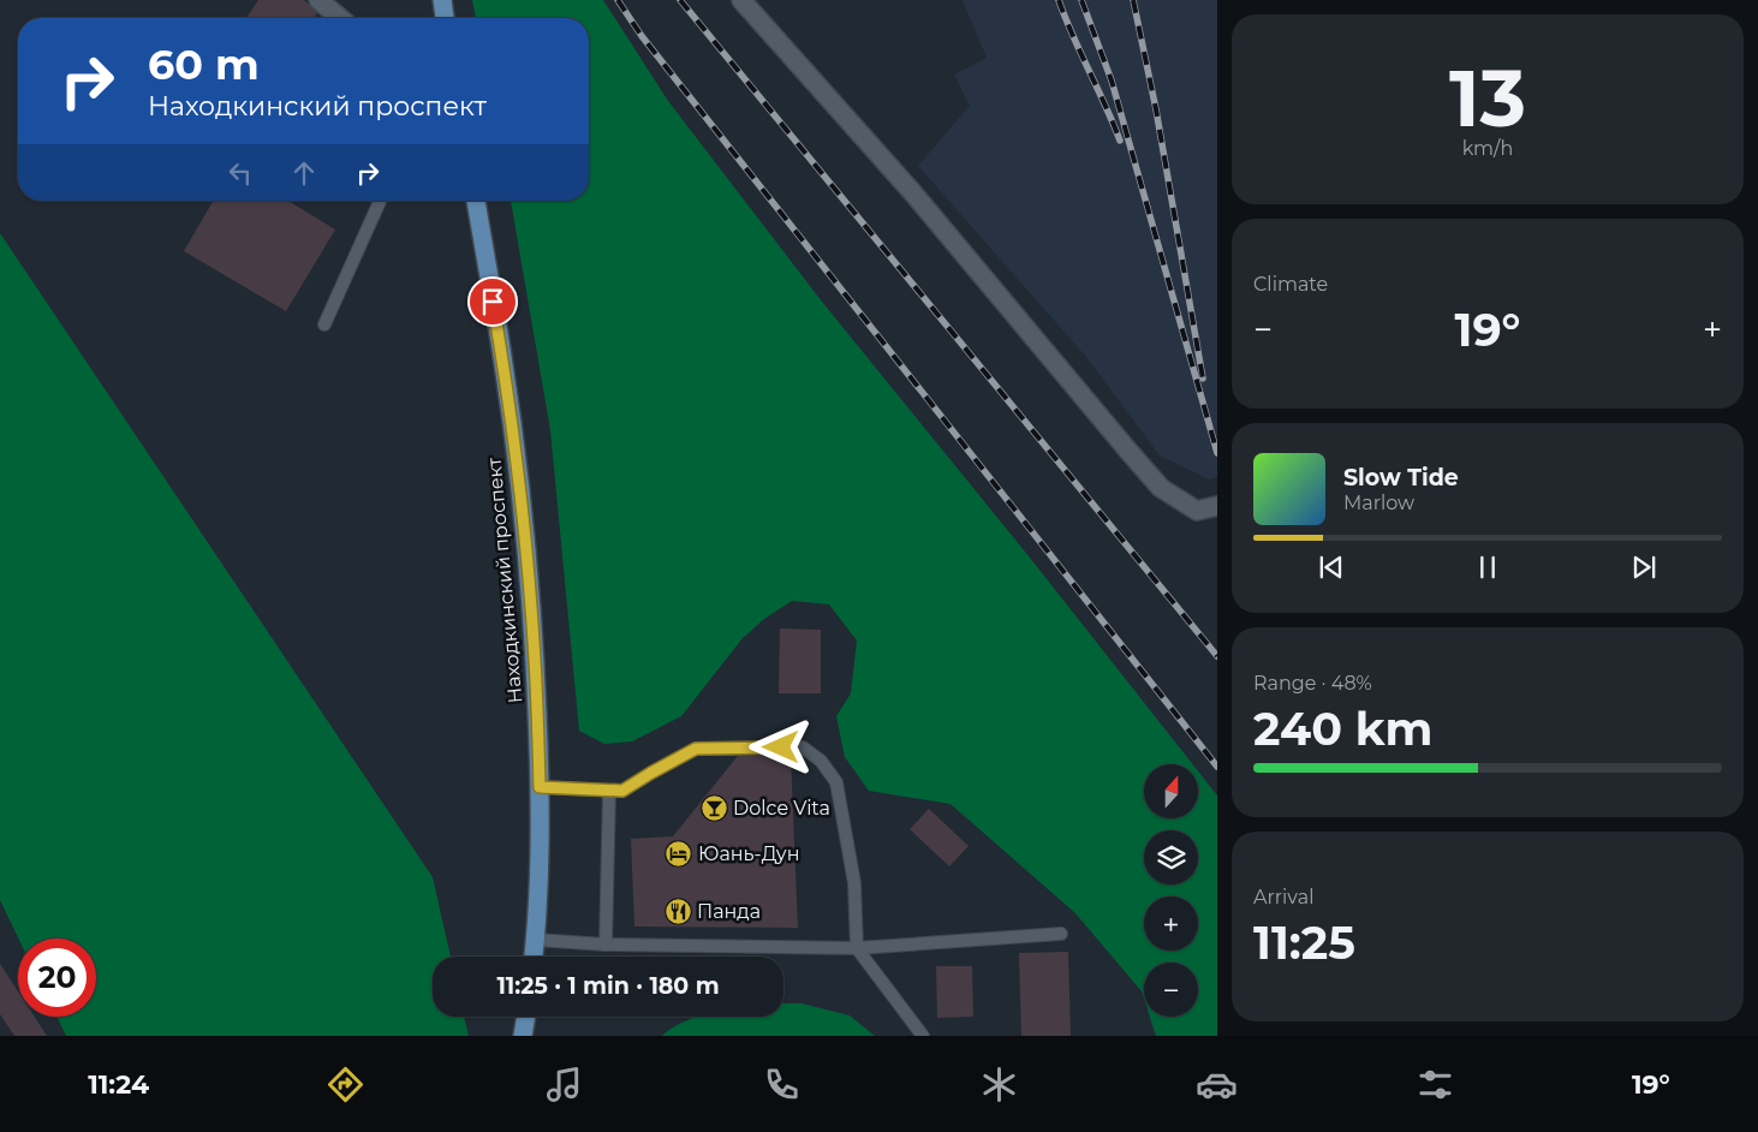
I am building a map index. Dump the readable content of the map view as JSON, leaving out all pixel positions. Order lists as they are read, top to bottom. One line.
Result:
{"streets":{"main road":["Находкинский проспект"]},"places":{"bar":["Dolce Vita"],"hotel":["Юань-Дун"],"restaurant":["Панда"]},"north":"top","page":{"tile":[["13","km/h"],"Climate",["Range · 48%","240 km"],["Arrival","11:25"]],"turn":["60 m","Находкинский проспект"],"heat":["−","19°","+"],"song":["Slow Tide","Marlow"],"map_buttons":["+","−"],"limit":"20","trip":"11:25 · 1 min · 180 m","tabs":["11:24","19°"]}}
